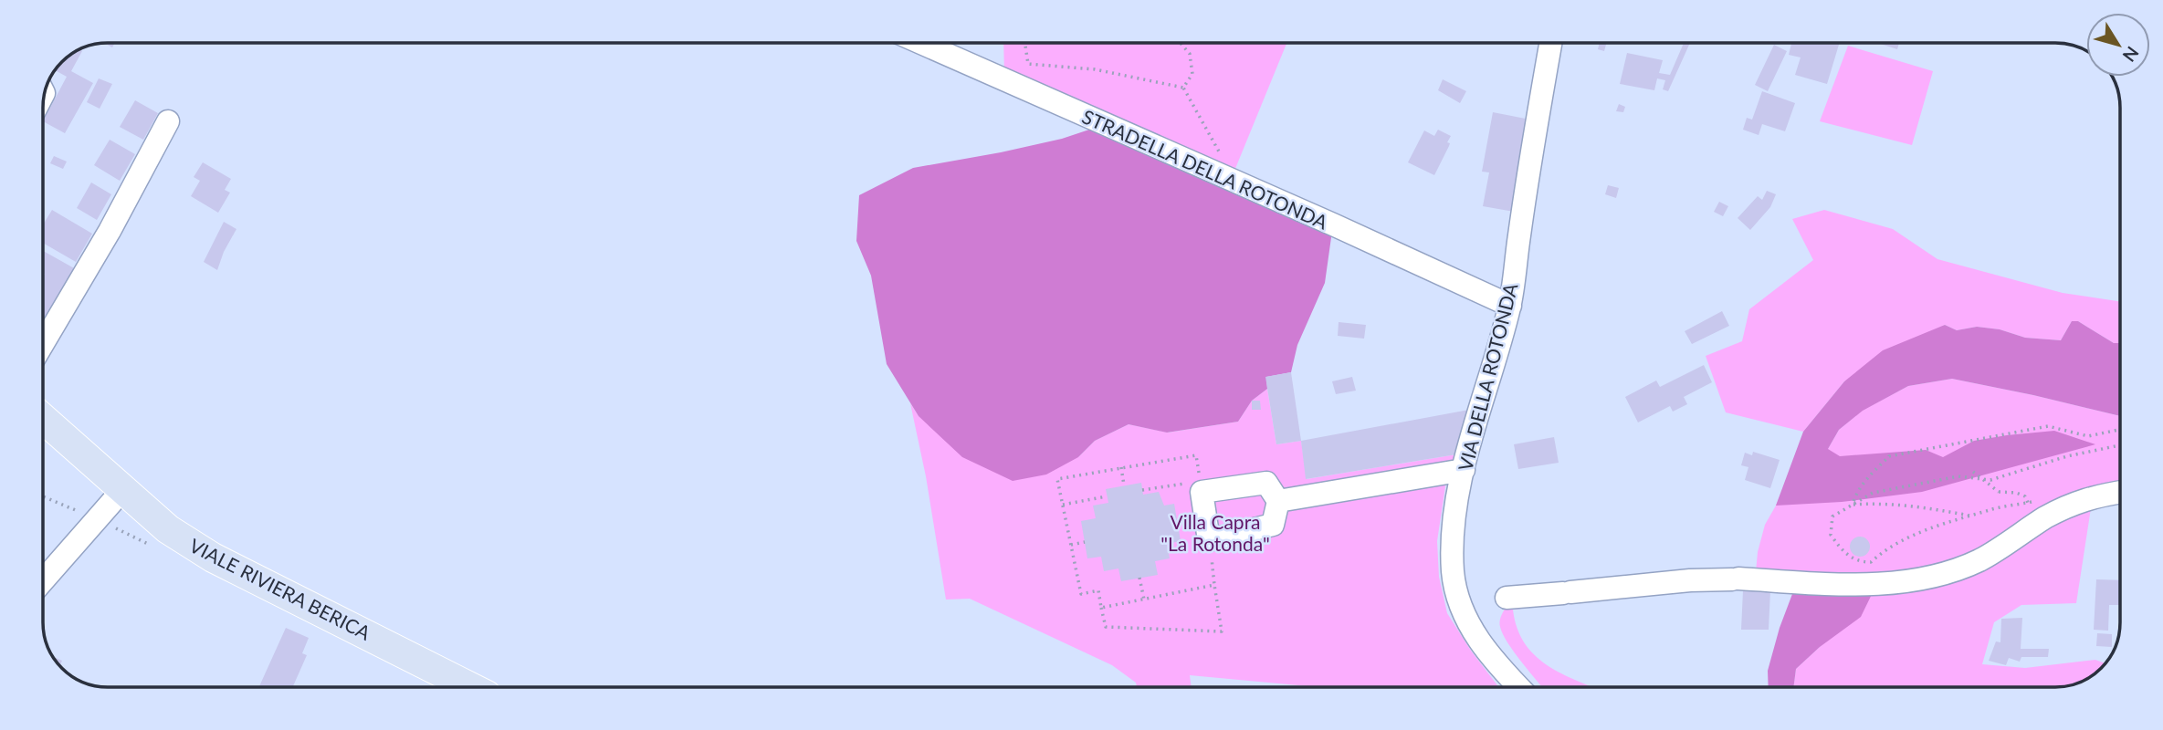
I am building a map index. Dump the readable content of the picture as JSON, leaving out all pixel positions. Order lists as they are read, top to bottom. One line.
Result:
{"streets":{"main road":["VIALE RIVIERA BERICA"],"street":["STRADELLA DELLA ROTONDA","VIA DELLA ROTONDA"]},"crossings":[["STRADELLA DELLA ROTONDA","VIA DELLA ROTONDA"]],"parks":["Villa Capra \"La Rotonda\""],"north":"bottom right"}
